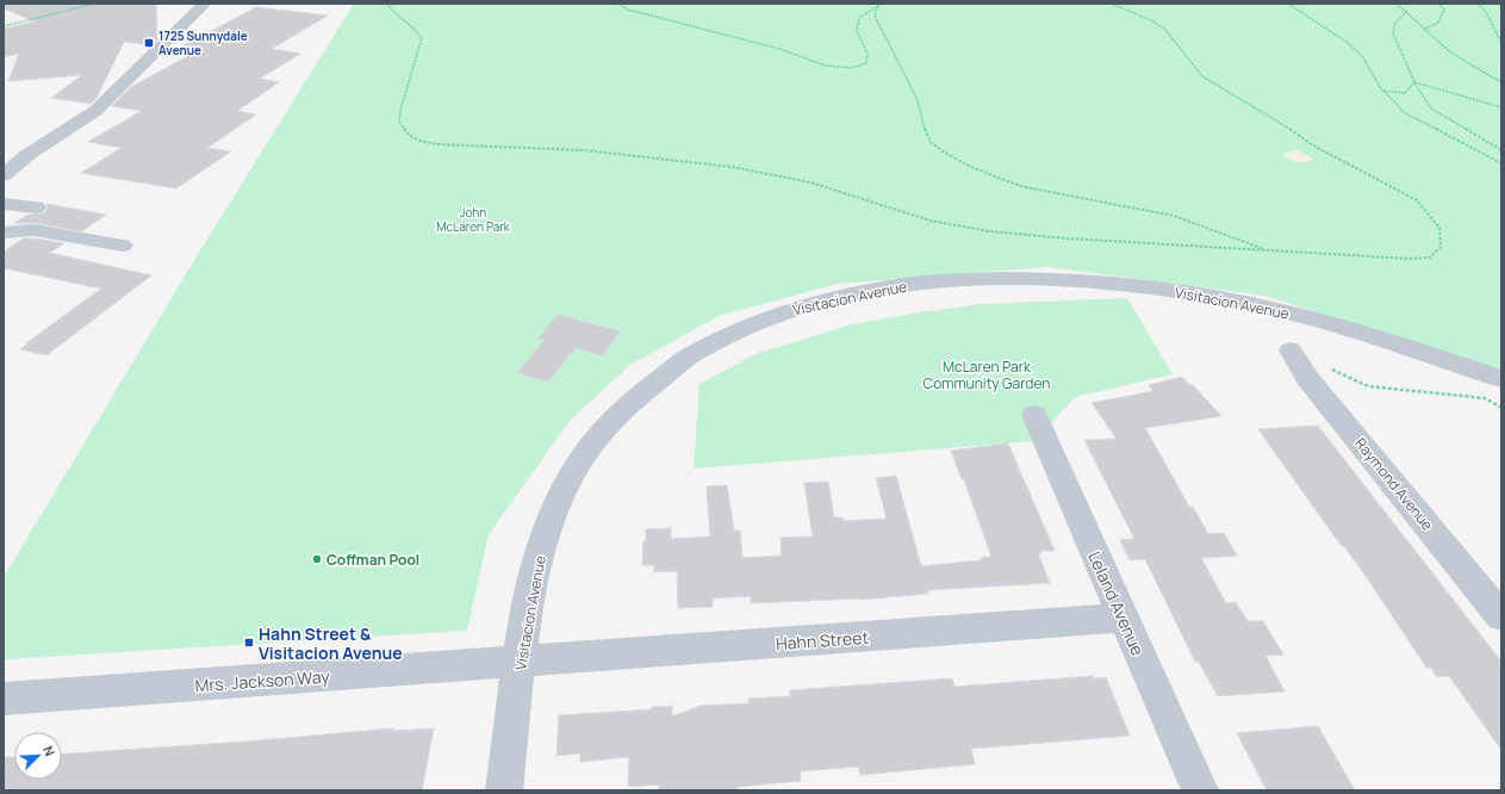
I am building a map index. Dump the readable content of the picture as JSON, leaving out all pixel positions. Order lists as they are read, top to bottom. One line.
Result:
{"streets":{"street":["Visitacion Avenue","Raymond Avenue","Leland Avenue","Hahn Street","Mrs. Jackson Way"]},"crossings":[["Visitacion Avenue","Hahn Street"],["Visitacion Avenue","Mrs. Jackson Way"],["Leland Avenue","Hahn Street"],["Hahn Street","Mrs. Jackson Way"]],"parks":["John McLaren Park","McLaren Park Community Garden"],"places":{"transit":["1725 Sunnydale Avenue","Hahn Street & Visitacion Avenue"],"other":["Coffman Pool"]},"north":"top right"}
